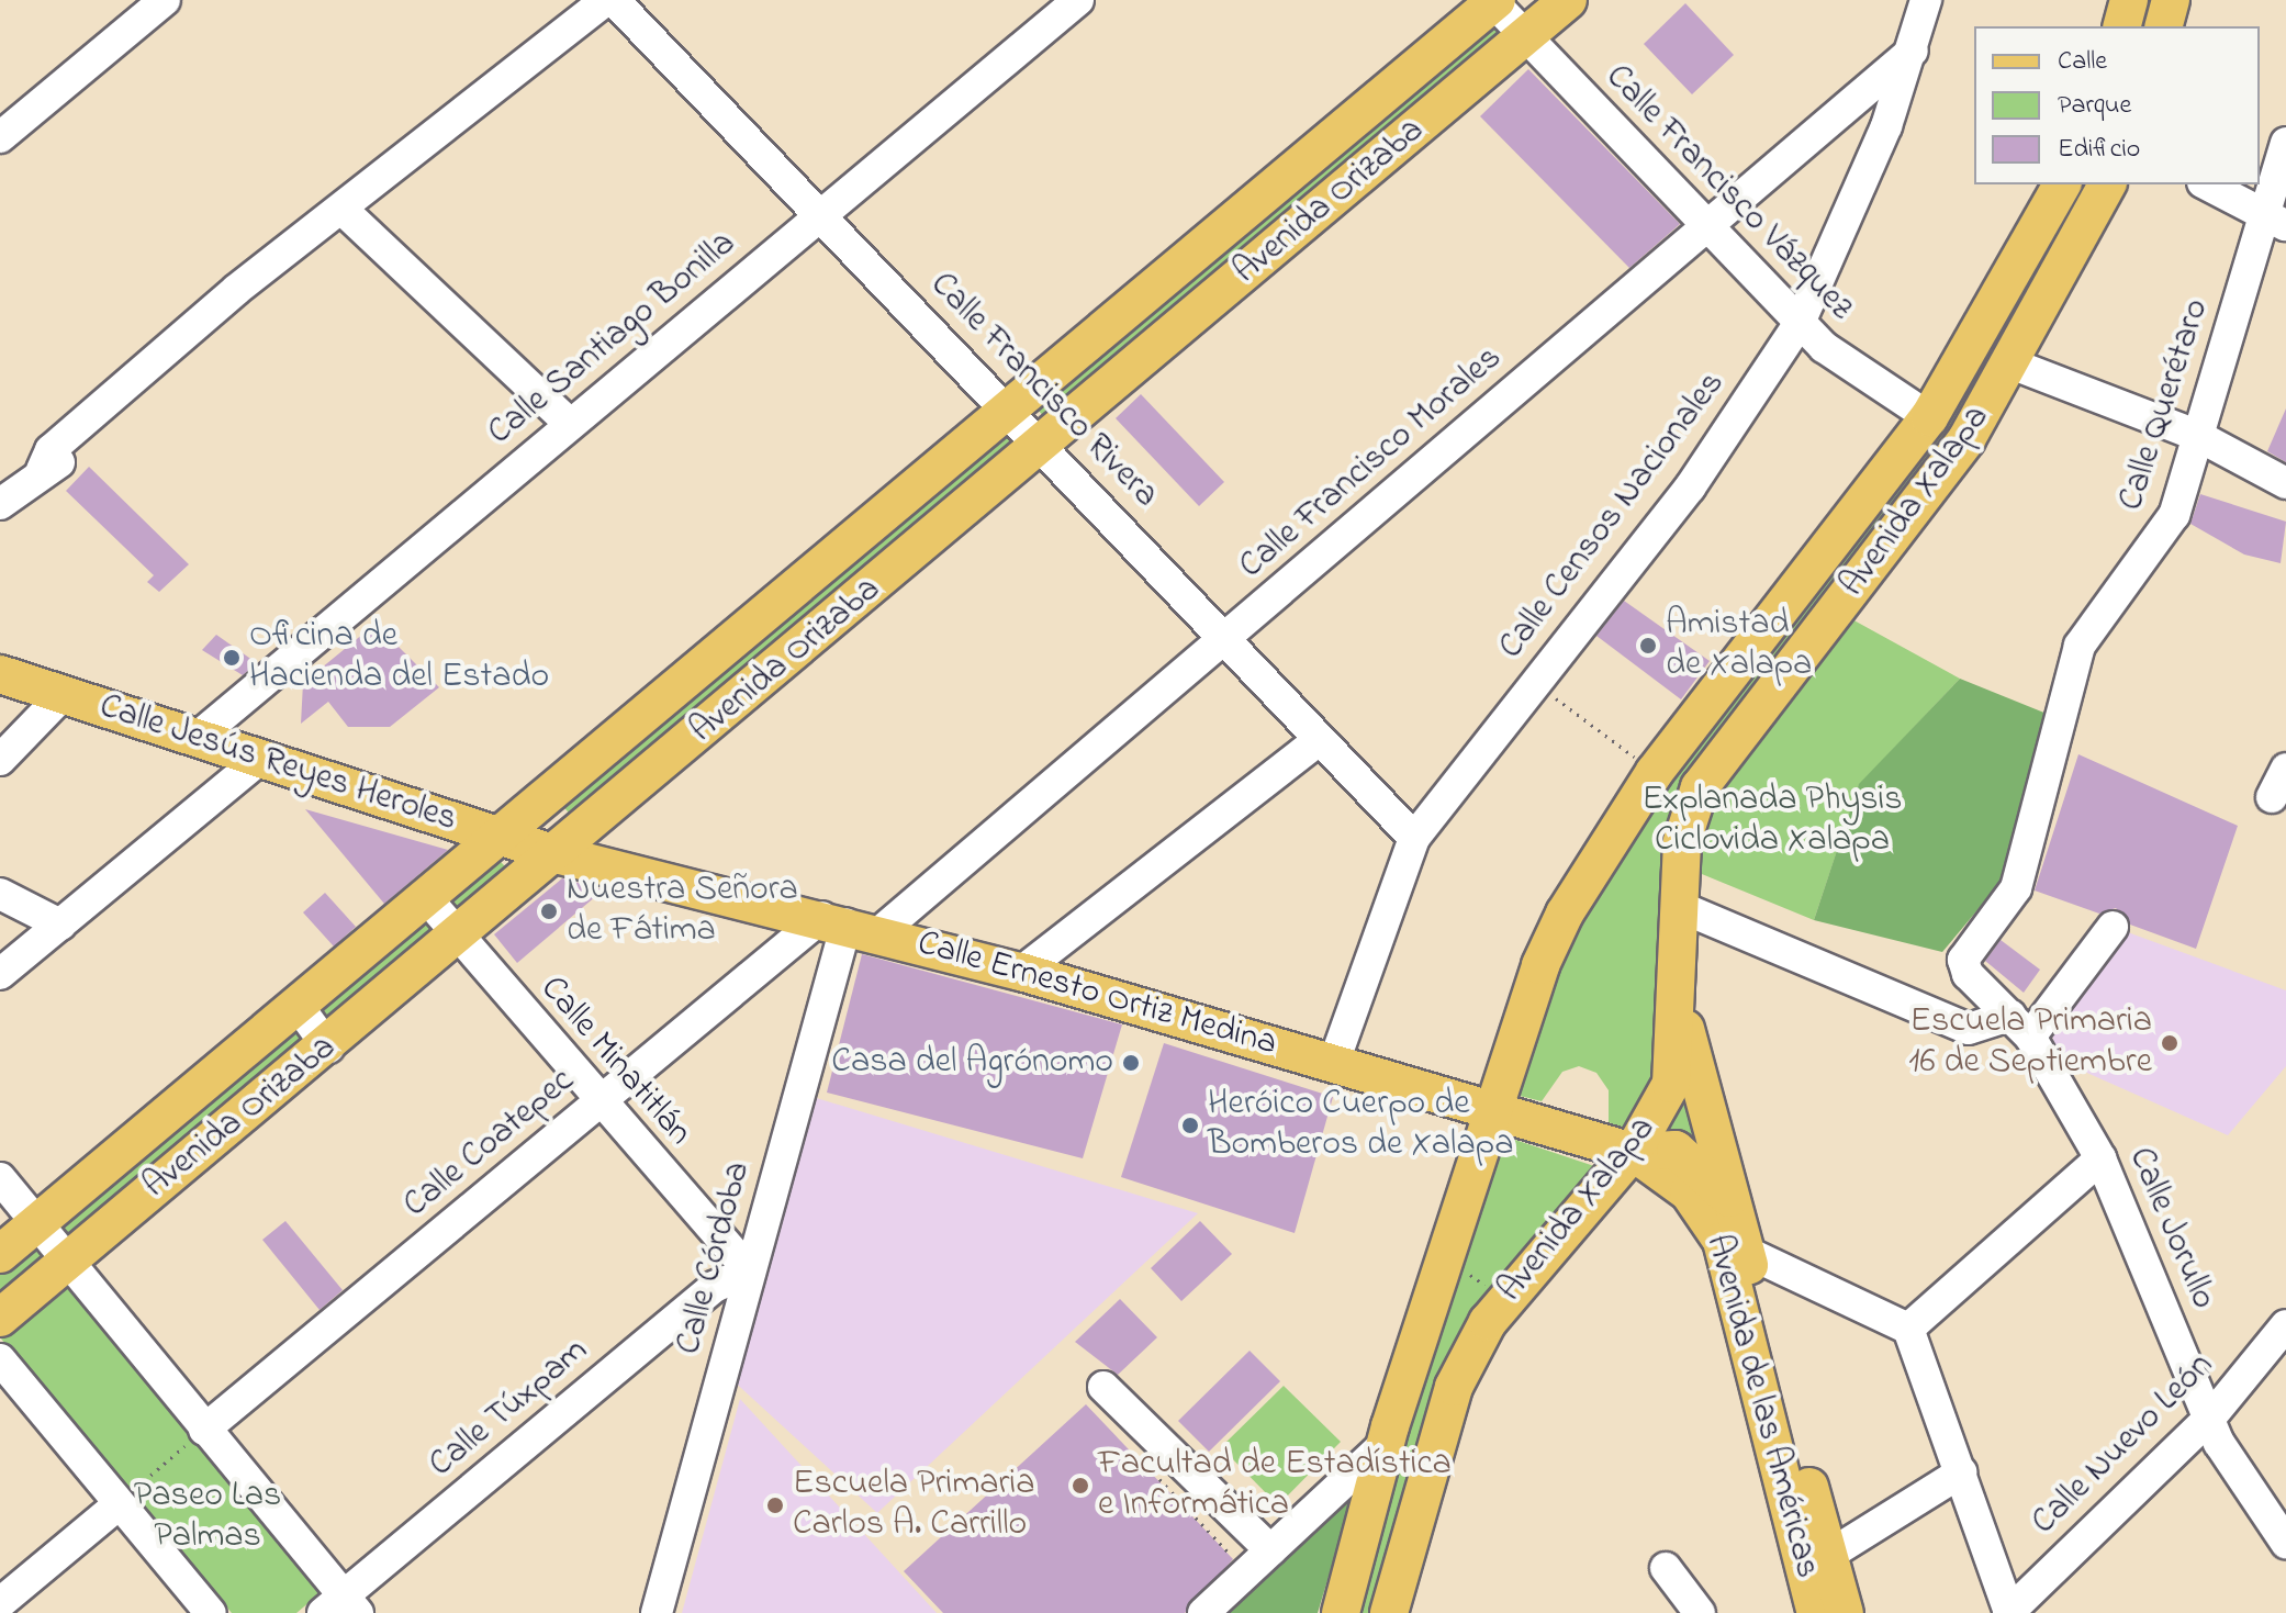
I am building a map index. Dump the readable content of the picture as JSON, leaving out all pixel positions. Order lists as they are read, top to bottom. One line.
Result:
{"streets":{"main road":["Avenida Orizaba","Avenida Xalapa","Calle Jesús Reyes Heroles","Calle Ernesto Ortiz Medina","Avenida de las Américas"],"street":["Calle Francisco Vázquez","Calle Santiago Bonilla","Calle Francisco Rivera","Calle Querétaro","Calle Francisco Morales","Calle Censos Nacionales","Calle Minatitlán","Calle Coatepec","Calle Jorullo","Calle Córdoba","Calle Túxpam","Calle Nuevo León"]},"crossings":[["Calle Francisco Vázquez","Avenida Orizaba"],["Calle Francisco Vázquez","Calle Francisco Morales"],["Calle Francisco Vázquez","Avenida Xalapa"],["Calle Francisco Vázquez","Calle Censos Nacionales"],["Avenida Orizaba","Calle Francisco Rivera"],["Avenida Orizaba","Calle Jesús Reyes Heroles"],["Avenida Orizaba","Calle Ernesto Ortiz Medina"],["Avenida Orizaba","Calle Minatitlán"],["Calle Santiago Bonilla","Calle Francisco Rivera"],["Calle Santiago Bonilla","Calle Jesús Reyes Heroles"],["Calle Francisco Rivera","Calle Francisco Morales"],["Calle Francisco Rivera","Calle Censos Nacionales"],["Calle Querétaro","Calle Jorullo"],["Calle Francisco Morales","Calle Censos Nacionales"],["Calle Francisco Morales","Calle Ernesto Ortiz Medina"],["Calle Francisco Morales","Calle Coatepec"],["Calle Francisco Morales","Calle Córdoba"],["Avenida Xalapa","Calle Ernesto Ortiz Medina"],["Avenida Xalapa","Avenida de las Américas"],["Calle Censos Nacionales","Calle Ernesto Ortiz Medina"],["Calle Jesús Reyes Heroles","Calle Ernesto Ortiz Medina"],["Calle Ernesto Ortiz Medina","Calle Coatepec"],["Calle Ernesto Ortiz Medina","Calle Córdoba"],["Calle Ernesto Ortiz Medina","Avenida de las Américas"],["Calle Minatitlán","Calle Coatepec"],["Calle Minatitlán","Calle Córdoba"],["Calle Minatitlán","Calle Túxpam"],["Calle Coatepec","Calle Córdoba"],["Calle Jorullo","Calle Nuevo León"],["Calle Córdoba","Calle Túxpam"]],"parks":["Explanada Physis Ciclovida Xalapa","Paseo Las Palmas"],"places":["Amistad de Xalapa","Oficina de Hacienda del Estado","Nuestra Señora de Fátima","Escuela Primaria 16 de Septiembre","Casa del Agrónomo","Heróico Cuerpo de Bomberos de Xalapa","Facultad de Estadística e Informática","Escuela Primaria Carlos A. Carrillo"],"legend":["Calle","Parque","Edificio"]}
